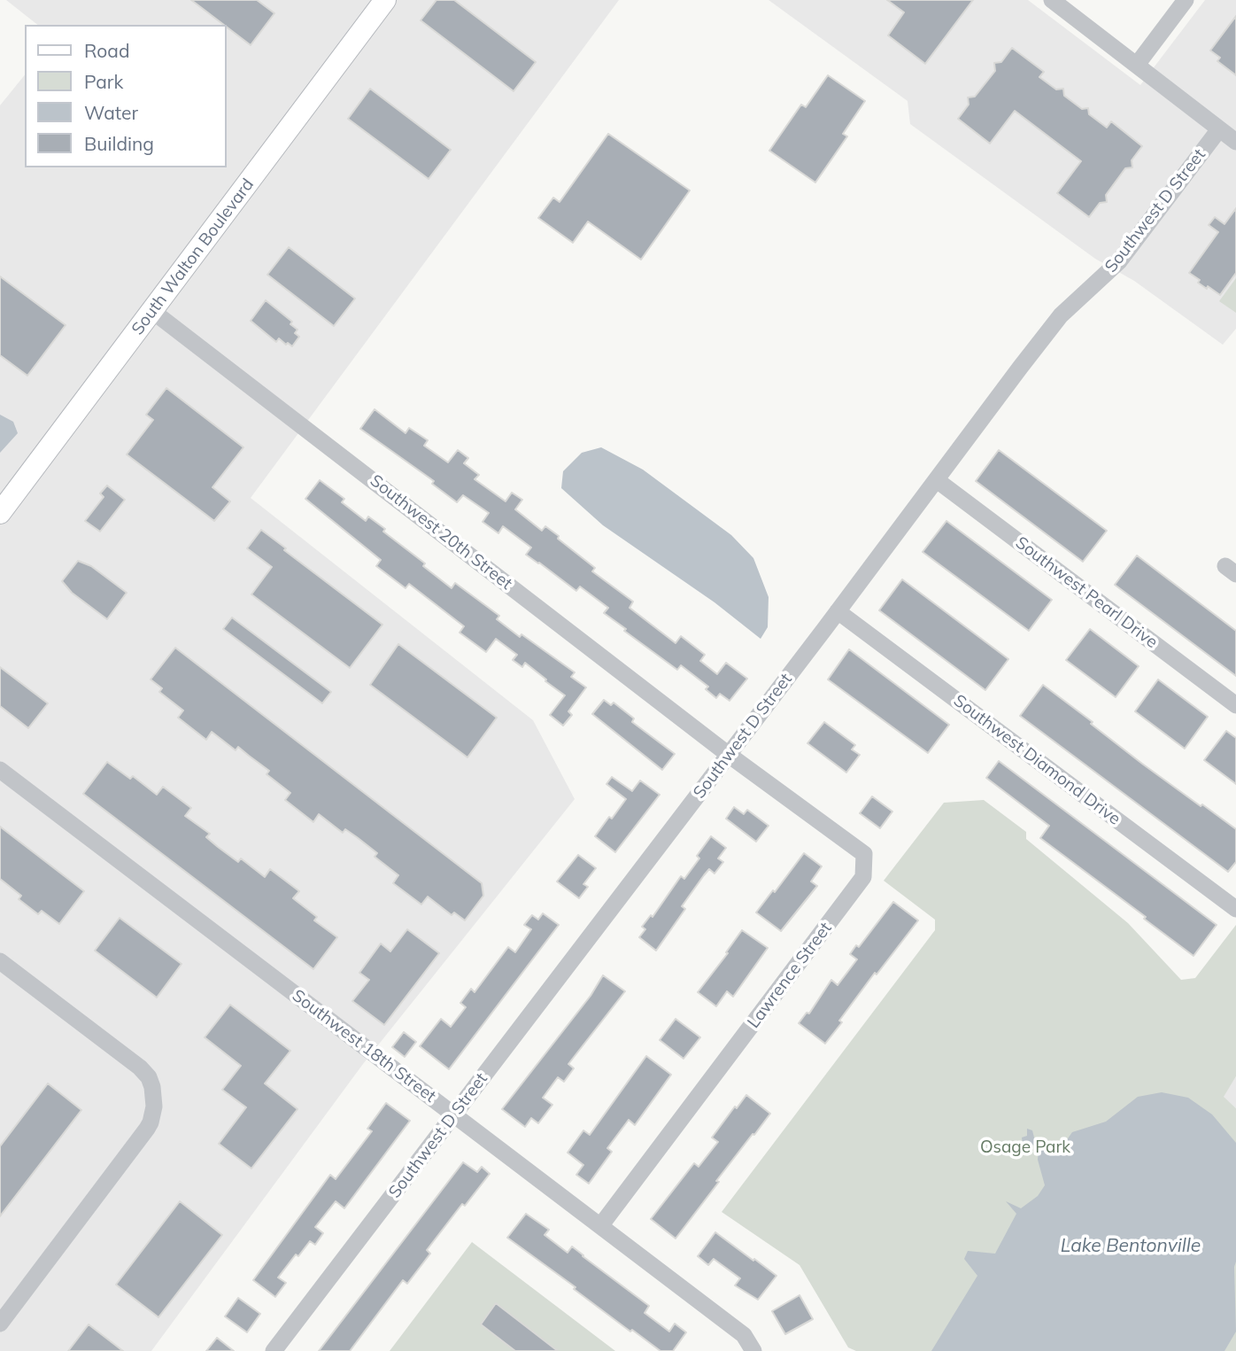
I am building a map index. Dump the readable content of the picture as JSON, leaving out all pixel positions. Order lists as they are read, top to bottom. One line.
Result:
{"streets":{"main road":["South Walton Boulevard"],"street":["Southwest D Street","Southwest 20th Street","Southwest Pearl Drive","Southwest Diamond Drive","Lawrence Street","Southwest 18th Street"]},"crossings":[["Southwest D Street","Southwest 20th Street"],["Southwest D Street","Southwest Pearl Drive"],["Southwest D Street","Southwest Diamond Drive"],["Southwest D Street","Lawrence Street"],["Southwest D Street","Southwest 18th Street"],["South Walton Boulevard","Southwest 20th Street"],["Southwest 20th Street","Lawrence Street"],["Lawrence Street","Southwest 18th Street"]],"water":["Lake Bentonville"],"parks":["Osage Park"],"legend":["Road","Park","Water","Building"]}
